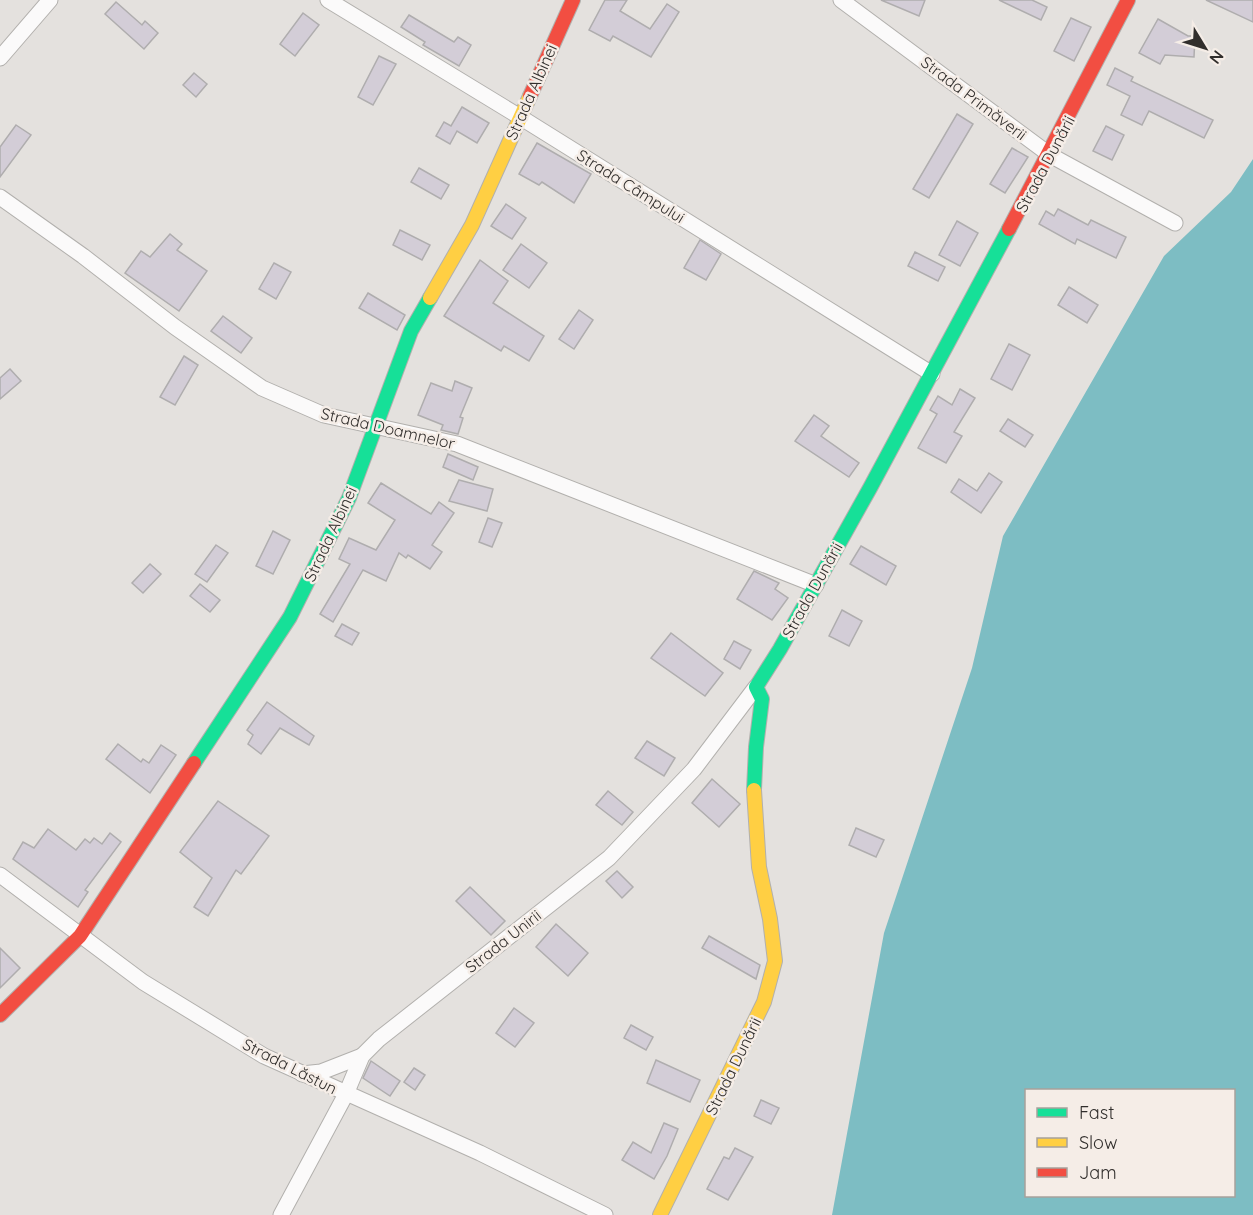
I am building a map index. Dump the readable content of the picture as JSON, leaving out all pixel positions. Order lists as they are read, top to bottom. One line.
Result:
{"streets":{"main road":["Strada Albinei","Strada Dunării"],"street":["Strada Primăverii","Strada Câmpului","Strada Doamnelor","Strada Unirii","Strada Lăstun"]},"crossings":[["Strada Albinei","Strada Câmpului"],["Strada Albinei","Strada Doamnelor"],["Strada Albinei","Strada Lăstun"],["Strada Primăverii","Strada Dunării"],["Strada Dunării","Strada Câmpului"],["Strada Dunării","Strada Doamnelor"],["Strada Dunării","Strada Unirii"],["Strada Unirii","Strada Lăstun"]],"legend":["Fast","Slow","Jam"],"north":"bottom right"}
